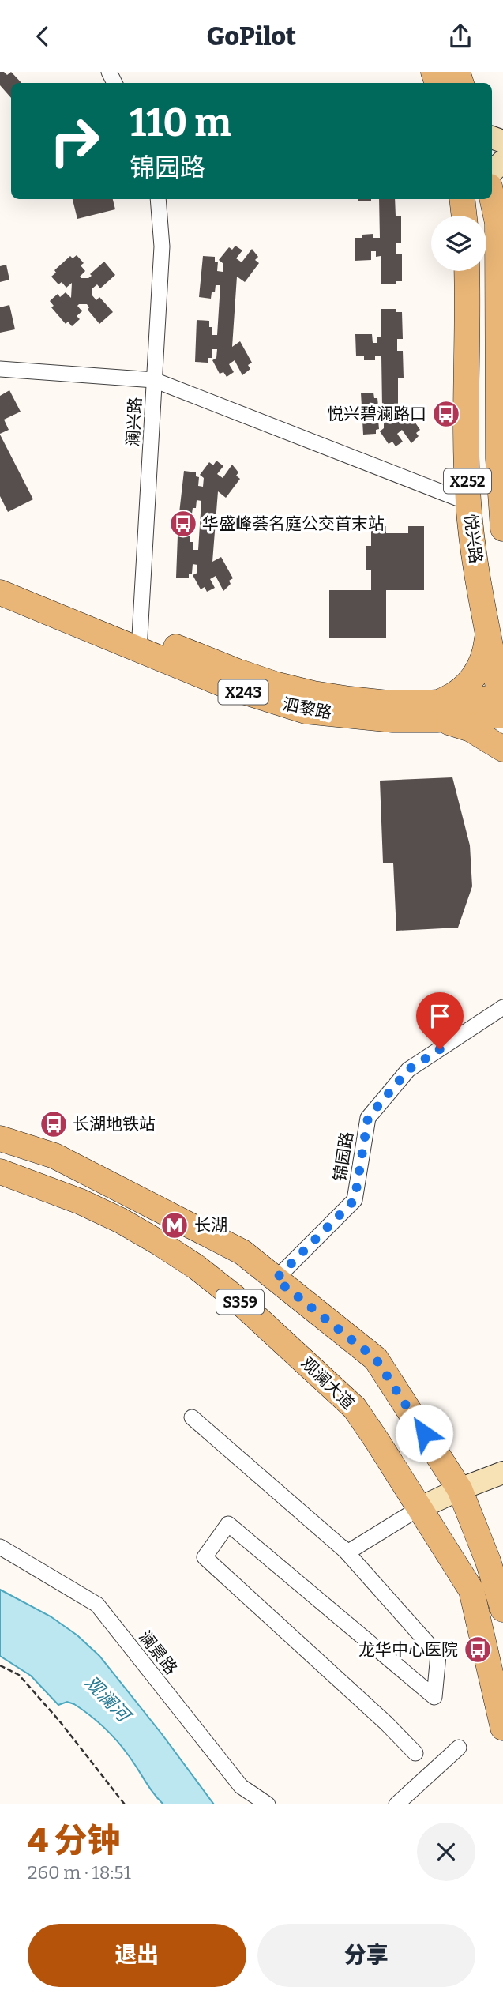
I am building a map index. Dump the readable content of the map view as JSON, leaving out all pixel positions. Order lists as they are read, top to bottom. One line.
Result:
{"streets":{"main road":["X252","悦兴路","X243","泗黎路","S359","观澜大道"],"street":["澜兴路","锦园路","澜景路"]},"crossings":[["澜兴路","泗黎路"],["悦兴路","泗黎路"],["锦园路","S359"]],"water":["观澜河"],"places":{"bus stop":["悦兴碧澜路口","华盛峰荟名庭公交首末站","长湖地铁站","龙华中心医院"],"metro station":["长湖"]},"page":{"header":"GoPilot","turn":["110 m","锦园路"],"heading":["4 分钟","260 m · 18:51"],"buttons":["退出","分享"]}}
